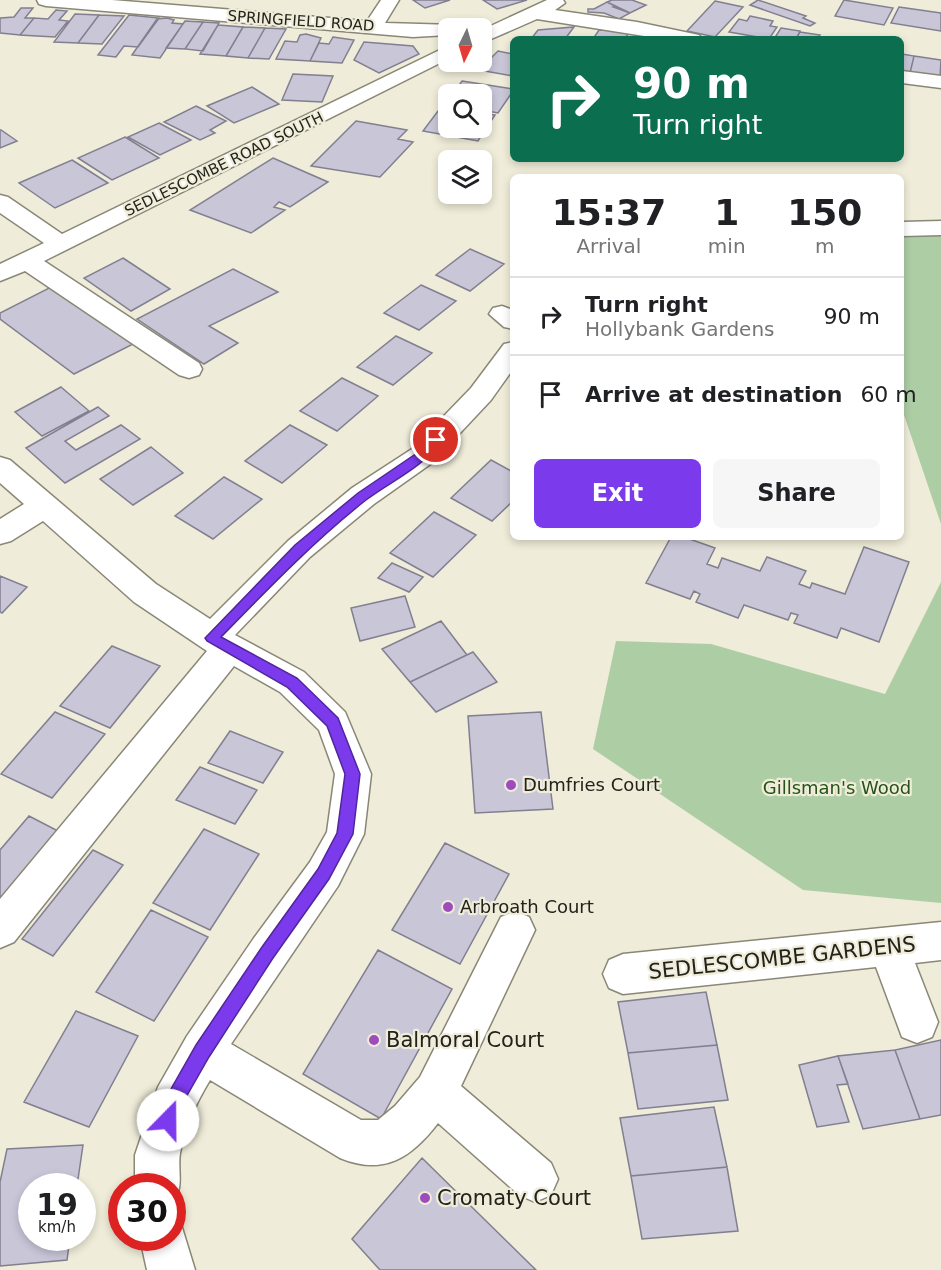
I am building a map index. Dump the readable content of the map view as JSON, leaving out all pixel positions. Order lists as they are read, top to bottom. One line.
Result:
{"streets":{"street":["SPRINGFIELD ROAD","SEDLESCOMBE ROAD SOUTH","SEDLESCOMBE GARDENS"]},"parks":["Gillsman's Wood"],"places":["Dumfries Court","Arbroath Court","Balmoral Court","Cromaty Court"],"north":"bottom","page":{"turn":["90 m","Turn right"],"eta":["15:37","Arrival","1","min","150","m"],"list":[{"name":"Turn right","note":"Hollybank Gardens","value":"90 m"},{"name":"Arrive at destination","value":"60 m"}],"buttons":["Exit","Share"],"speed":"19 km/h","limit":"30"}}
